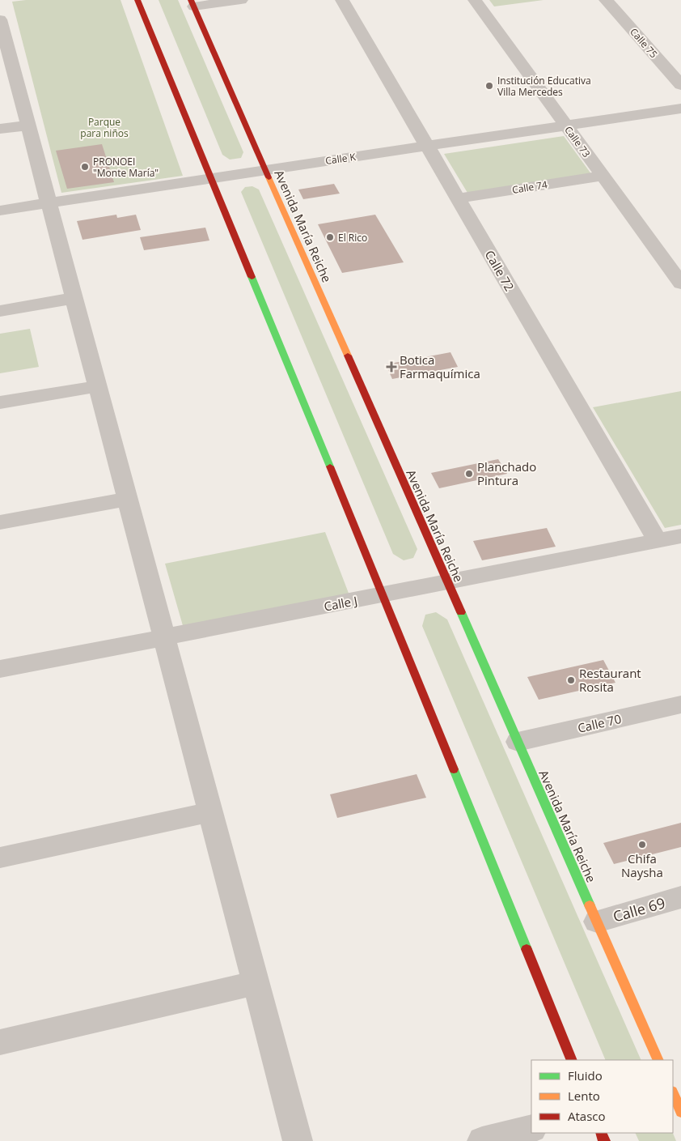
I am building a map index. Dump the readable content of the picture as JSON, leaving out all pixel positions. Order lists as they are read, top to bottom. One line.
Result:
{"streets":{"main road":["Avenida María Reiche"],"street":["Calle 75","Calle 73","Calle K","Calle 74","Calle 72","Calle J","Calle 70","Calle 69"]},"crossings":[["Calle 73","Calle K"],["Calle 73","Calle 74"],["Calle K","Avenida María Reiche"],["Calle K","Calle 72"],["Calle 74","Calle 72"],["Avenida María Reiche","Calle J"],["Avenida María Reiche","Calle 70"],["Avenida María Reiche","Calle 69"],["Calle 72","Calle J"]],"parks":["Parque para niños"],"places":{"other":["Institución Educativa Villa Mercedes","PRONOEI \"Monte María\"","El Rico","Planchado Pintura","Restaurant Rosita","Chifa Naysha"],"health":["Botica Farmaquímica"]},"legend":["Fluido","Lento","Atasco"]}
